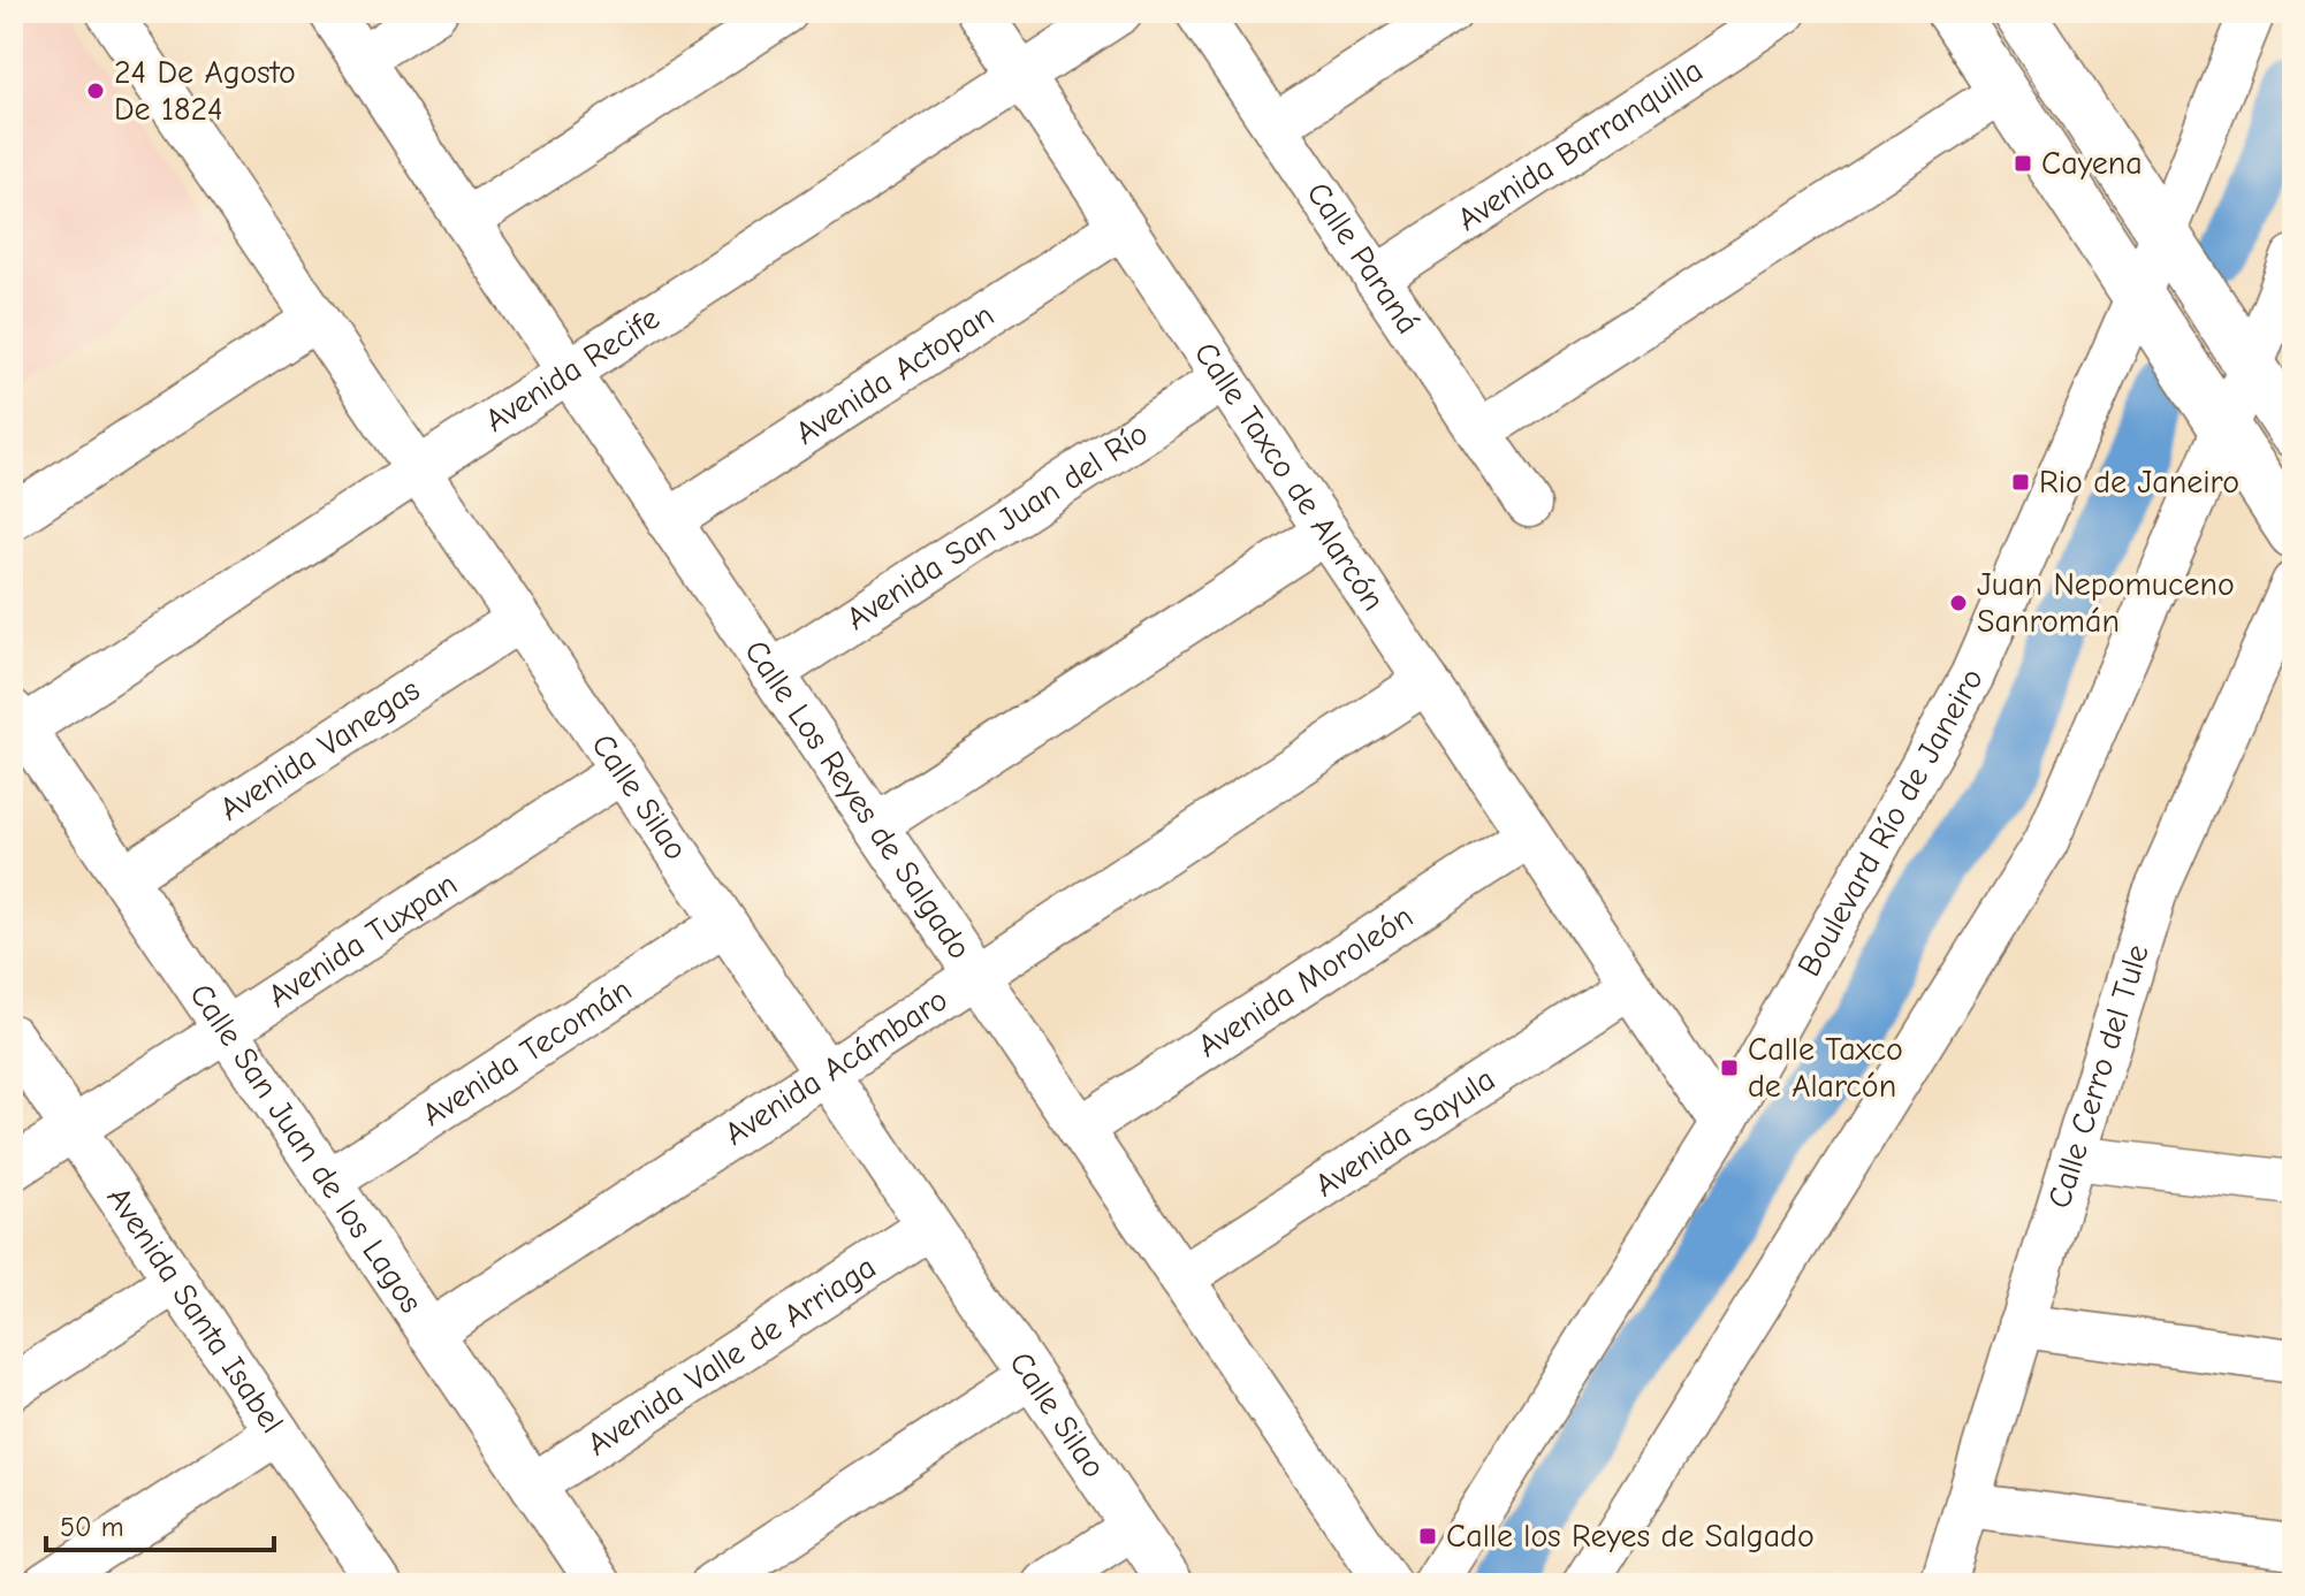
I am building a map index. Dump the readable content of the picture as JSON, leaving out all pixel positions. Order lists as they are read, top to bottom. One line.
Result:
{"streets":{"street":["Avenida Barranquilla","Calle Paraná","Avenida Recife","Avenida Actopan","Calle Taxco de Alarcón","Avenida San Juan del Río","Avenida Vanegas","Calle Silao","Calle Los Reyes de Salgado","Boulevard Río de Janeiro","Avenida Tuxpan","Avenida Moroleón","Avenida Tecomán","Avenida Acámbaro","Calle Cerro del Tule","Avenida Sayula","Calle San Juan de los Lagos","Avenida Santa Isabel","Avenida Valle de Arriaga"]},"crossings":[["Avenida Barranquilla","Calle Paraná"],["Avenida Recife","Calle Taxco de Alarcón"],["Avenida Recife","Calle Silao"],["Avenida Recife","Calle Los Reyes de Salgado"],["Avenida Recife","Calle San Juan de los Lagos"],["Avenida Actopan","Calle Taxco de Alarcón"],["Avenida Actopan","Calle Los Reyes de Salgado"],["Calle Taxco de Alarcón","Avenida San Juan del Río"],["Calle Taxco de Alarcón","Boulevard Río de Janeiro"],["Calle Taxco de Alarcón","Avenida Moroleón"],["Calle Taxco de Alarcón","Avenida Acámbaro"],["Calle Taxco de Alarcón","Avenida Sayula"],["Avenida San Juan del Río","Calle Los Reyes de Salgado"],["Avenida Vanegas","Calle Silao"],["Avenida Vanegas","Calle San Juan de los Lagos"],["Calle Silao","Avenida Tuxpan"],["Calle Silao","Avenida Tecomán"],["Calle Silao","Avenida Acámbaro"],["Calle Silao","Avenida Valle de Arriaga"],["Calle Los Reyes de Salgado","Avenida Moroleón"],["Calle Los Reyes de Salgado","Avenida Acámbaro"],["Calle Los Reyes de Salgado","Avenida Sayula"],["Avenida Tuxpan","Calle San Juan de los Lagos"],["Avenida Tuxpan","Avenida Santa Isabel"],["Avenida Tecomán","Calle San Juan de los Lagos"],["Avenida Acámbaro","Calle San Juan de los Lagos"],["Calle San Juan de los Lagos","Avenida Valle de Arriaga"]],"places":{"other":["24 De Agosto De 1824","Juan Nepomuceno Sanromán"],"transit":["Cayena","Rio de Janeiro","Calle Taxco de Alarcón","Calle los Reyes de Salgado"]},"scale_bar":"50 m"}
